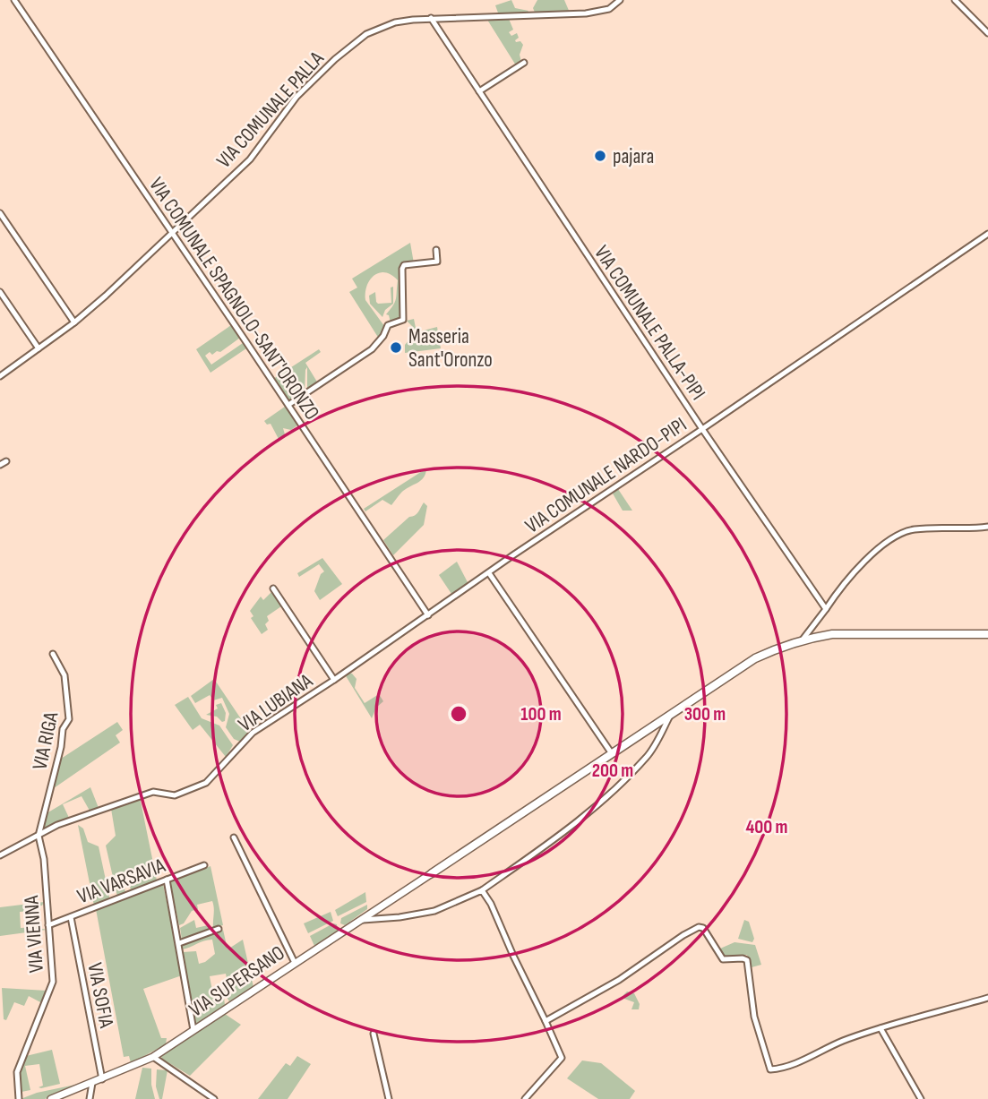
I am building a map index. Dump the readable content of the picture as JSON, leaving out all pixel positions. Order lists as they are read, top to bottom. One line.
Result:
{"streets":{"street":["VIA COMUNALE PALLA","VIA COMUNALE SPAGNOLO-SANT'ORONZO","VIA COMUNALE PALLA-PIPI","VIA COMUNALE NARDO-PIPI","VIA LUBIANA","VIA RIGA","VIA VARSAVIA","VIA VIENNA","VIA SUPERSANO","VIA SOFIA"]},"crossings":[["VIA COMUNALE PALLA","VIA COMUNALE SPAGNOLO-SANT'ORONZO"],["VIA COMUNALE PALLA","VIA COMUNALE PALLA-PIPI"],["VIA COMUNALE SPAGNOLO-SANT'ORONZO","VIA COMUNALE NARDO-PIPI"],["VIA COMUNALE SPAGNOLO-SANT'ORONZO","VIA LUBIANA"],["VIA COMUNALE PALLA-PIPI","VIA COMUNALE NARDO-PIPI"],["VIA COMUNALE NARDO-PIPI","VIA LUBIANA"],["VIA LUBIANA","VIA RIGA"],["VIA LUBIANA","VIA VIENNA"],["VIA RIGA","VIA VIENNA"],["VIA VARSAVIA","VIA VIENNA"],["VIA VARSAVIA","VIA SOFIA"],["VIA SUPERSANO","VIA SOFIA"]],"places":["pajara","Masseria Sant'Oronzo"],"rings":["100 m","300 m","200 m","400 m"]}
